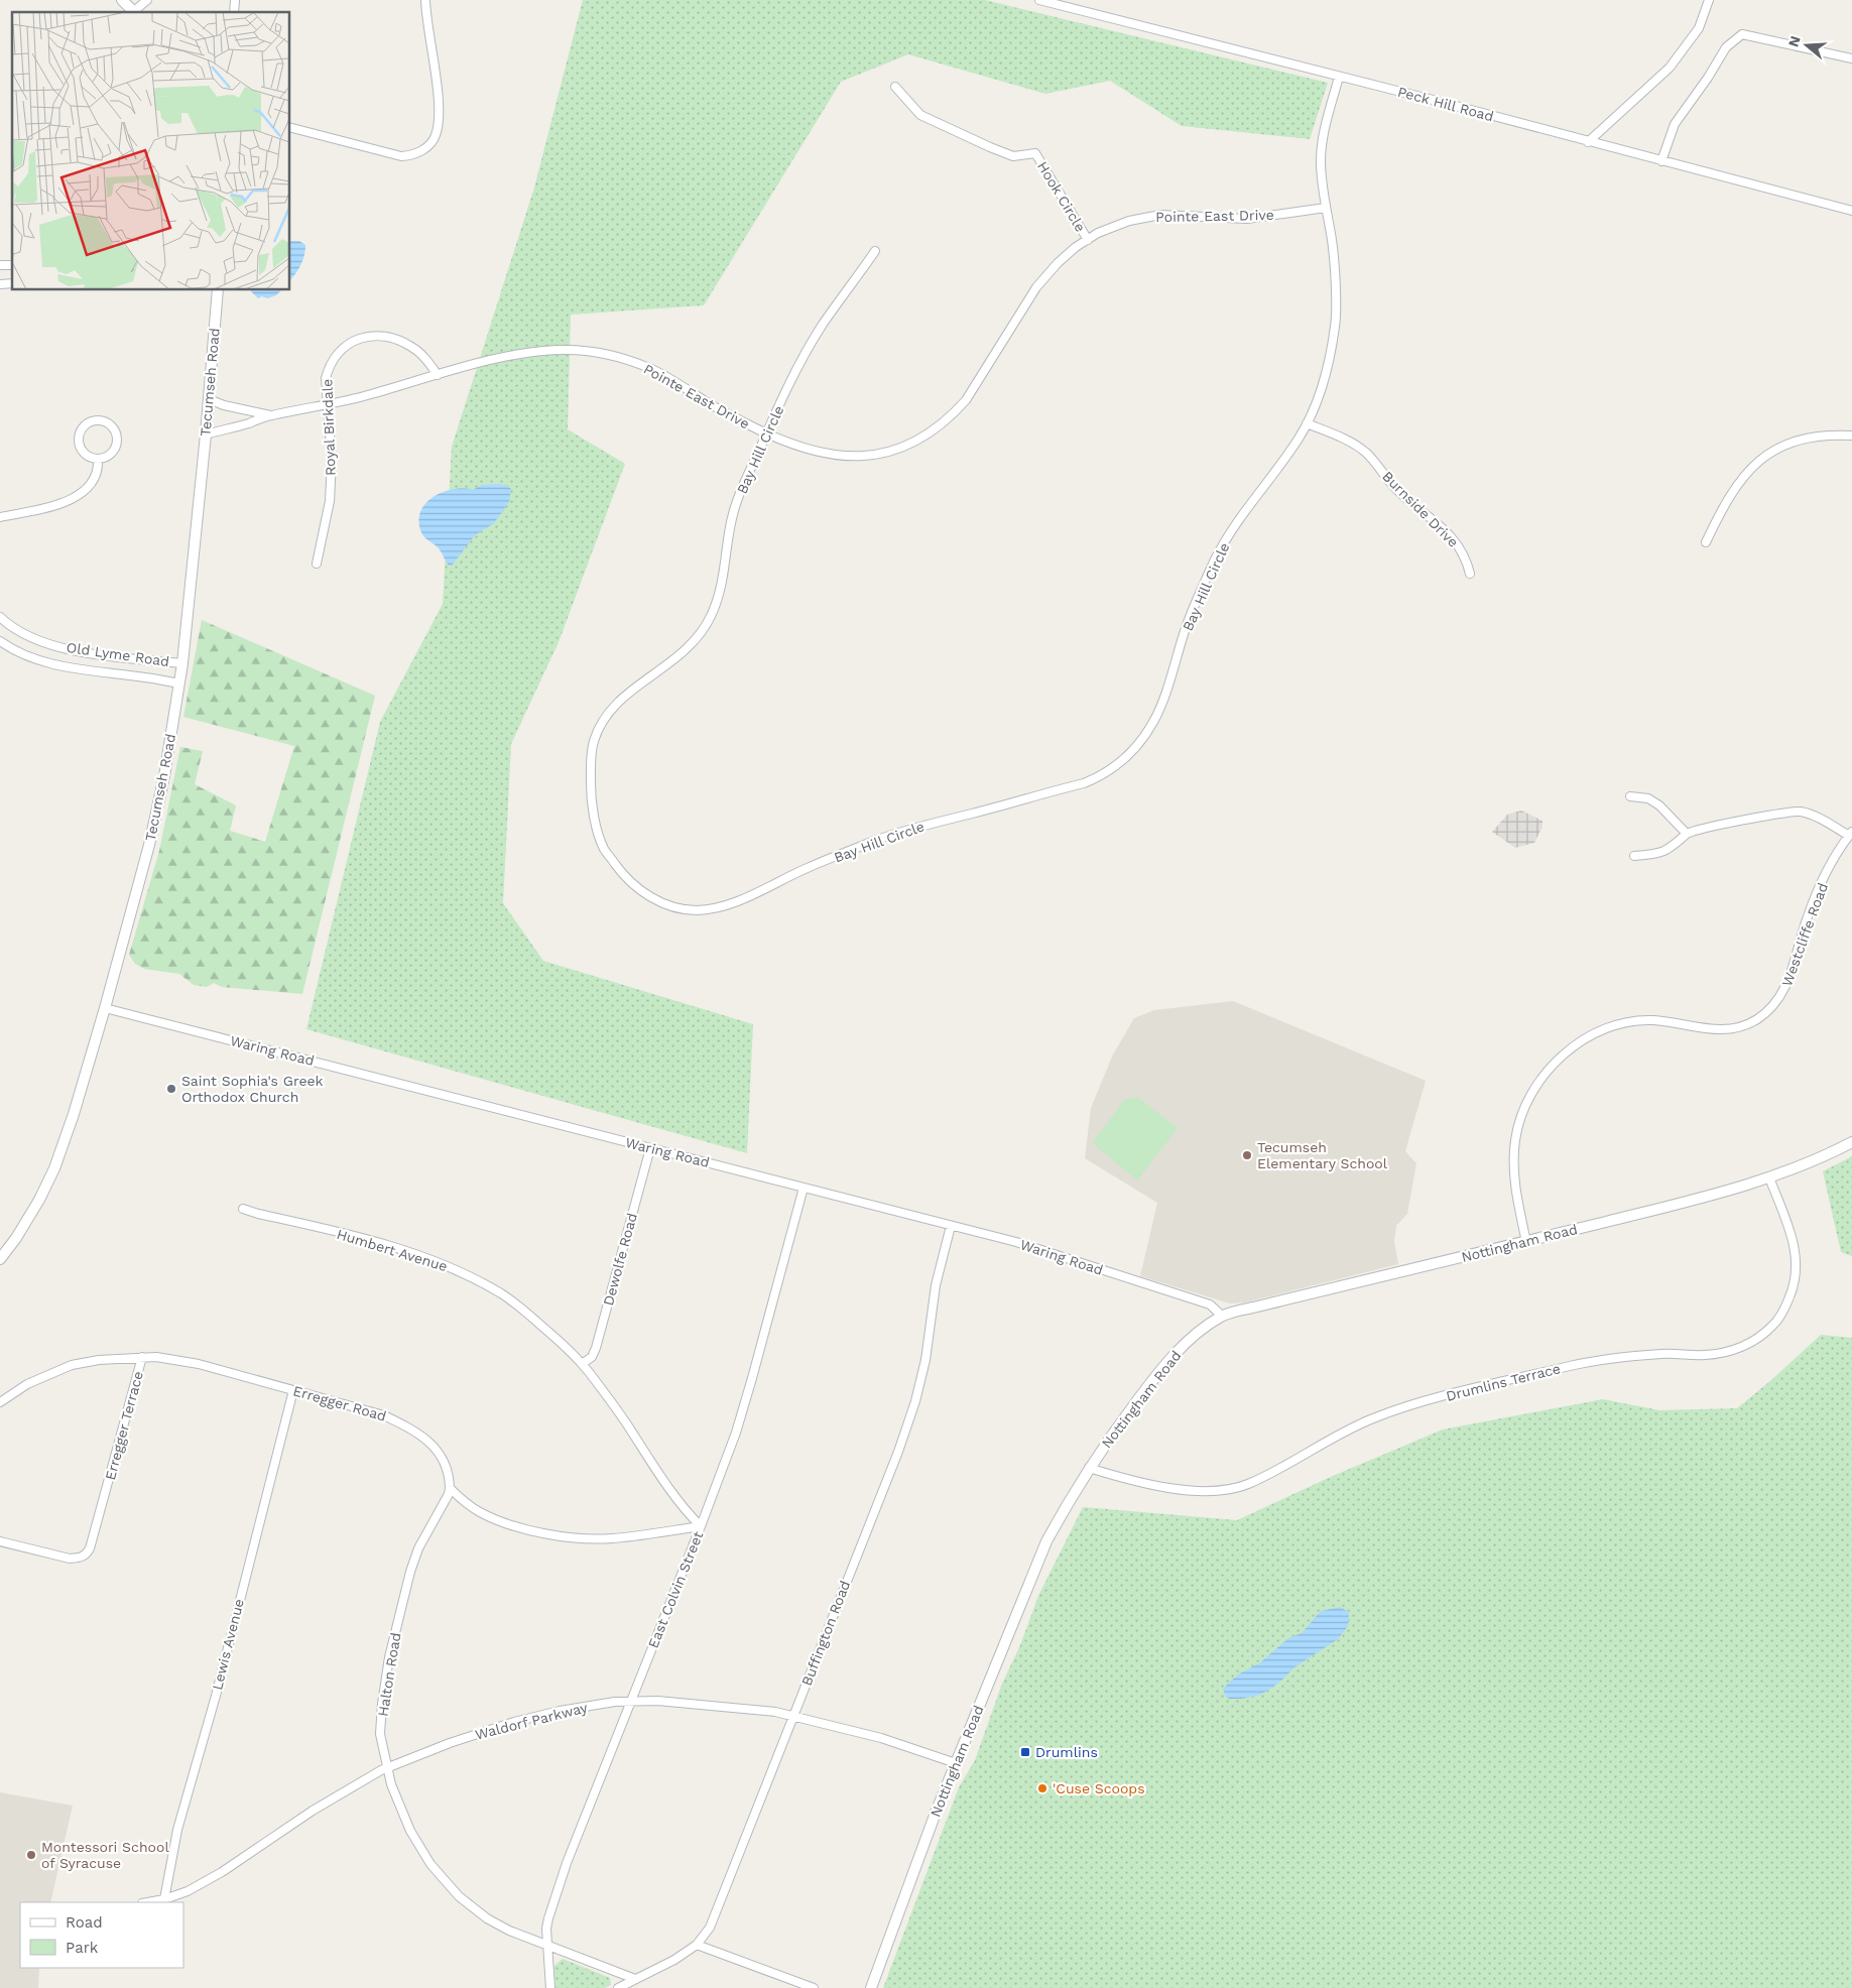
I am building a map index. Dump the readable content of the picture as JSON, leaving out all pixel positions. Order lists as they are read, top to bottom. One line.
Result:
{"streets":{"street":["Peck Hill Road","Hook Circle","Pointe East Drive","Tecumseh Road","Royal Birkdale","Bay Hill Circle","Burnside Drive","Old Lyme Road","Westcliffe Road","Waring Road","Nottingham Road","Humbert Avenue","Dewolfe Road","Drumlins Terrace","Erregger Road","Erregger Terrace","East Colvin Street","Buffington Road","Lewis Avenue","Halton Road","Waldorf Parkway"]},"crossings":[["Peck Hill Road","Bay Hill Circle"],["Hook Circle","Pointe East Drive"],["Pointe East Drive","Tecumseh Road"],["Pointe East Drive","Royal Birkdale"],["Pointe East Drive","Bay Hill Circle"],["Tecumseh Road","Old Lyme Road"],["Tecumseh Road","Waring Road"],["Bay Hill Circle","Burnside Drive"],["Westcliffe Road","Nottingham Road"],["Waring Road","Nottingham Road"],["Waring Road","Dewolfe Road"],["Waring Road","East Colvin Street"],["Waring Road","Buffington Road"],["Nottingham Road","Drumlins Terrace"],["Nottingham Road","Waldorf Parkway"],["Humbert Avenue","Dewolfe Road"],["Humbert Avenue","East Colvin Street"],["Erregger Road","Erregger Terrace"],["Erregger Road","Lewis Avenue"],["Erregger Road","Halton Road"],["East Colvin Street","Halton Road"],["East Colvin Street","Waldorf Parkway"],["Buffington Road","Halton Road"],["Buffington Road","Waldorf Parkway"],["Lewis Avenue","Waldorf Parkway"],["Halton Road","Waldorf Parkway"]],"places":{"other":["Saint Sophia's Greek Orthodox Church","Tecumseh Elementary School","'Cuse Scoops","Montessori School of Syracuse"],"transit":["Drumlins"]},"legend":["Road","Park"],"north":"left"}
